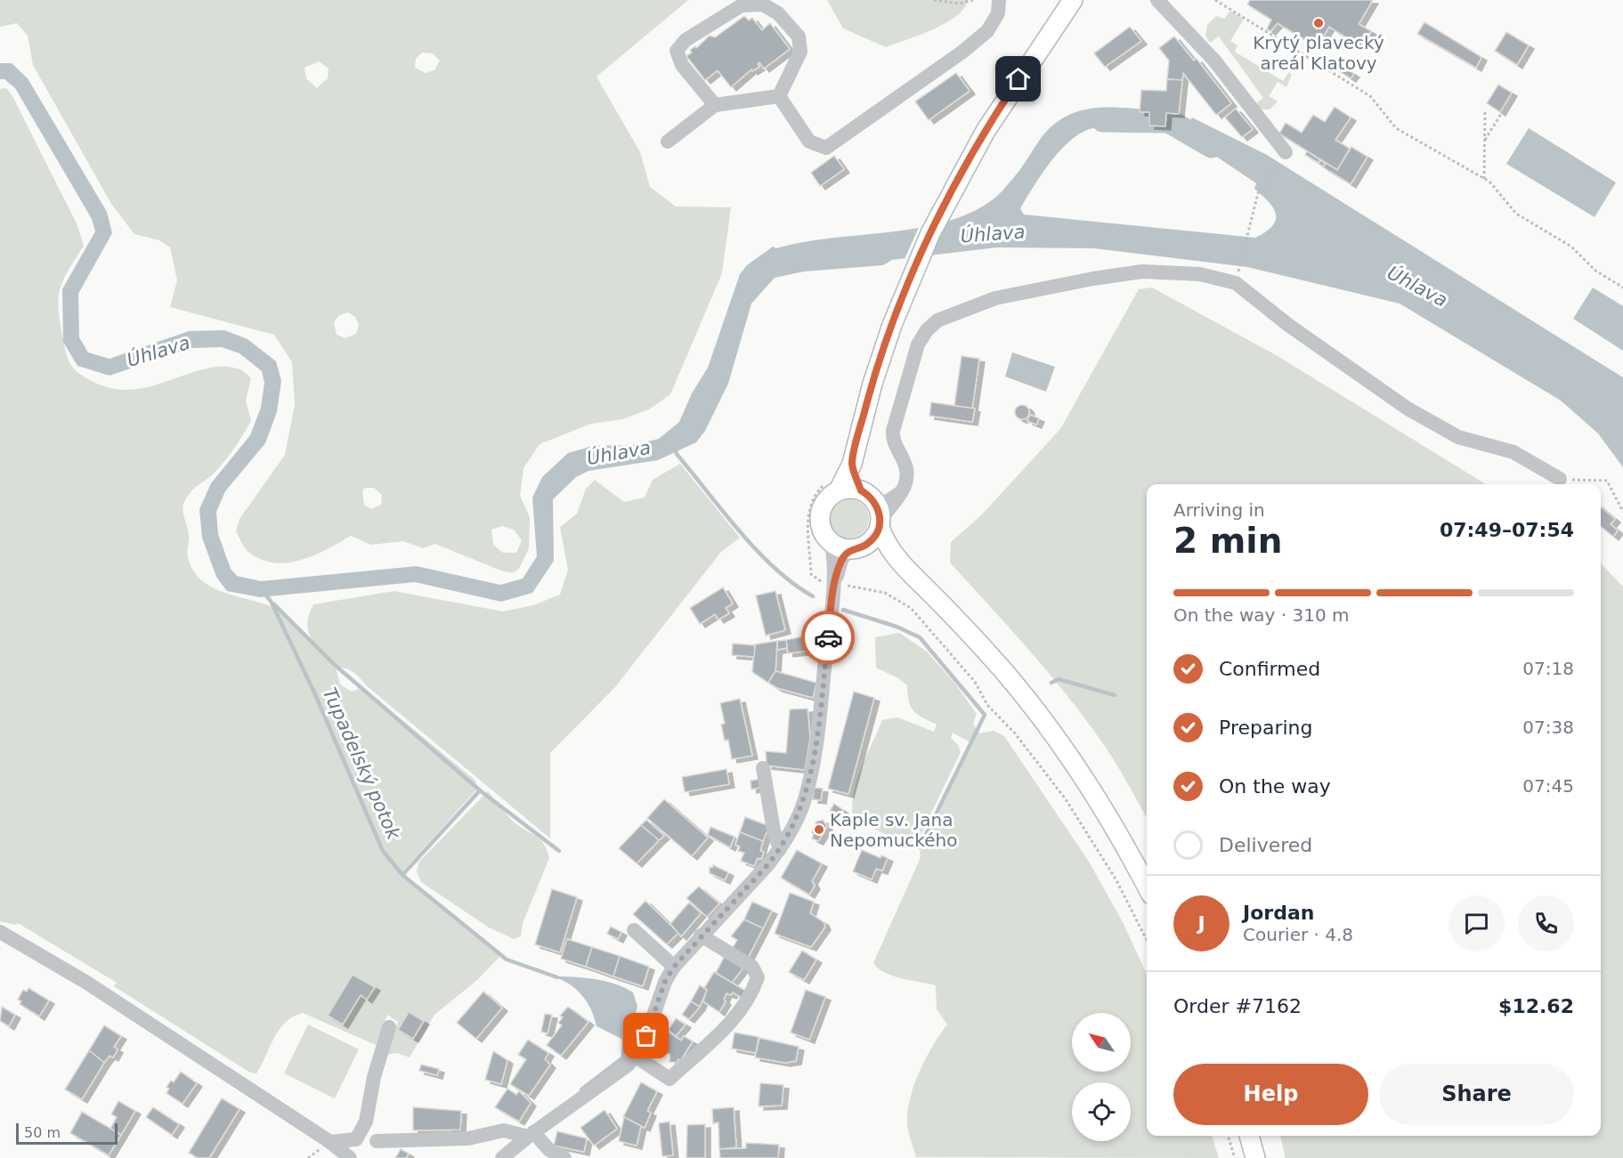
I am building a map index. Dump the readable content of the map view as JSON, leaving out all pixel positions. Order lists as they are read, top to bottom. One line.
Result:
{"water":["Úhlava","Tupadelský potok"],"places":["Krytý plavecký areál Klatovy","Kaple sv. Jana Nepomuckého"],"scale_bar":"50 m","north":"top left","page":{"heading":["2 min","Arriving in","07:49–07:54"],"panel":["Jordan","Courier · 4.8","Order #7162","$12.62"],"bar":"On the way · 310 m","list":[["Confirmed","07:18"],["Preparing","07:38"],["On the way","07:45"],"Delivered"],"round":"J","buttons":["Help","Share"],"scale":"50 m"}}
